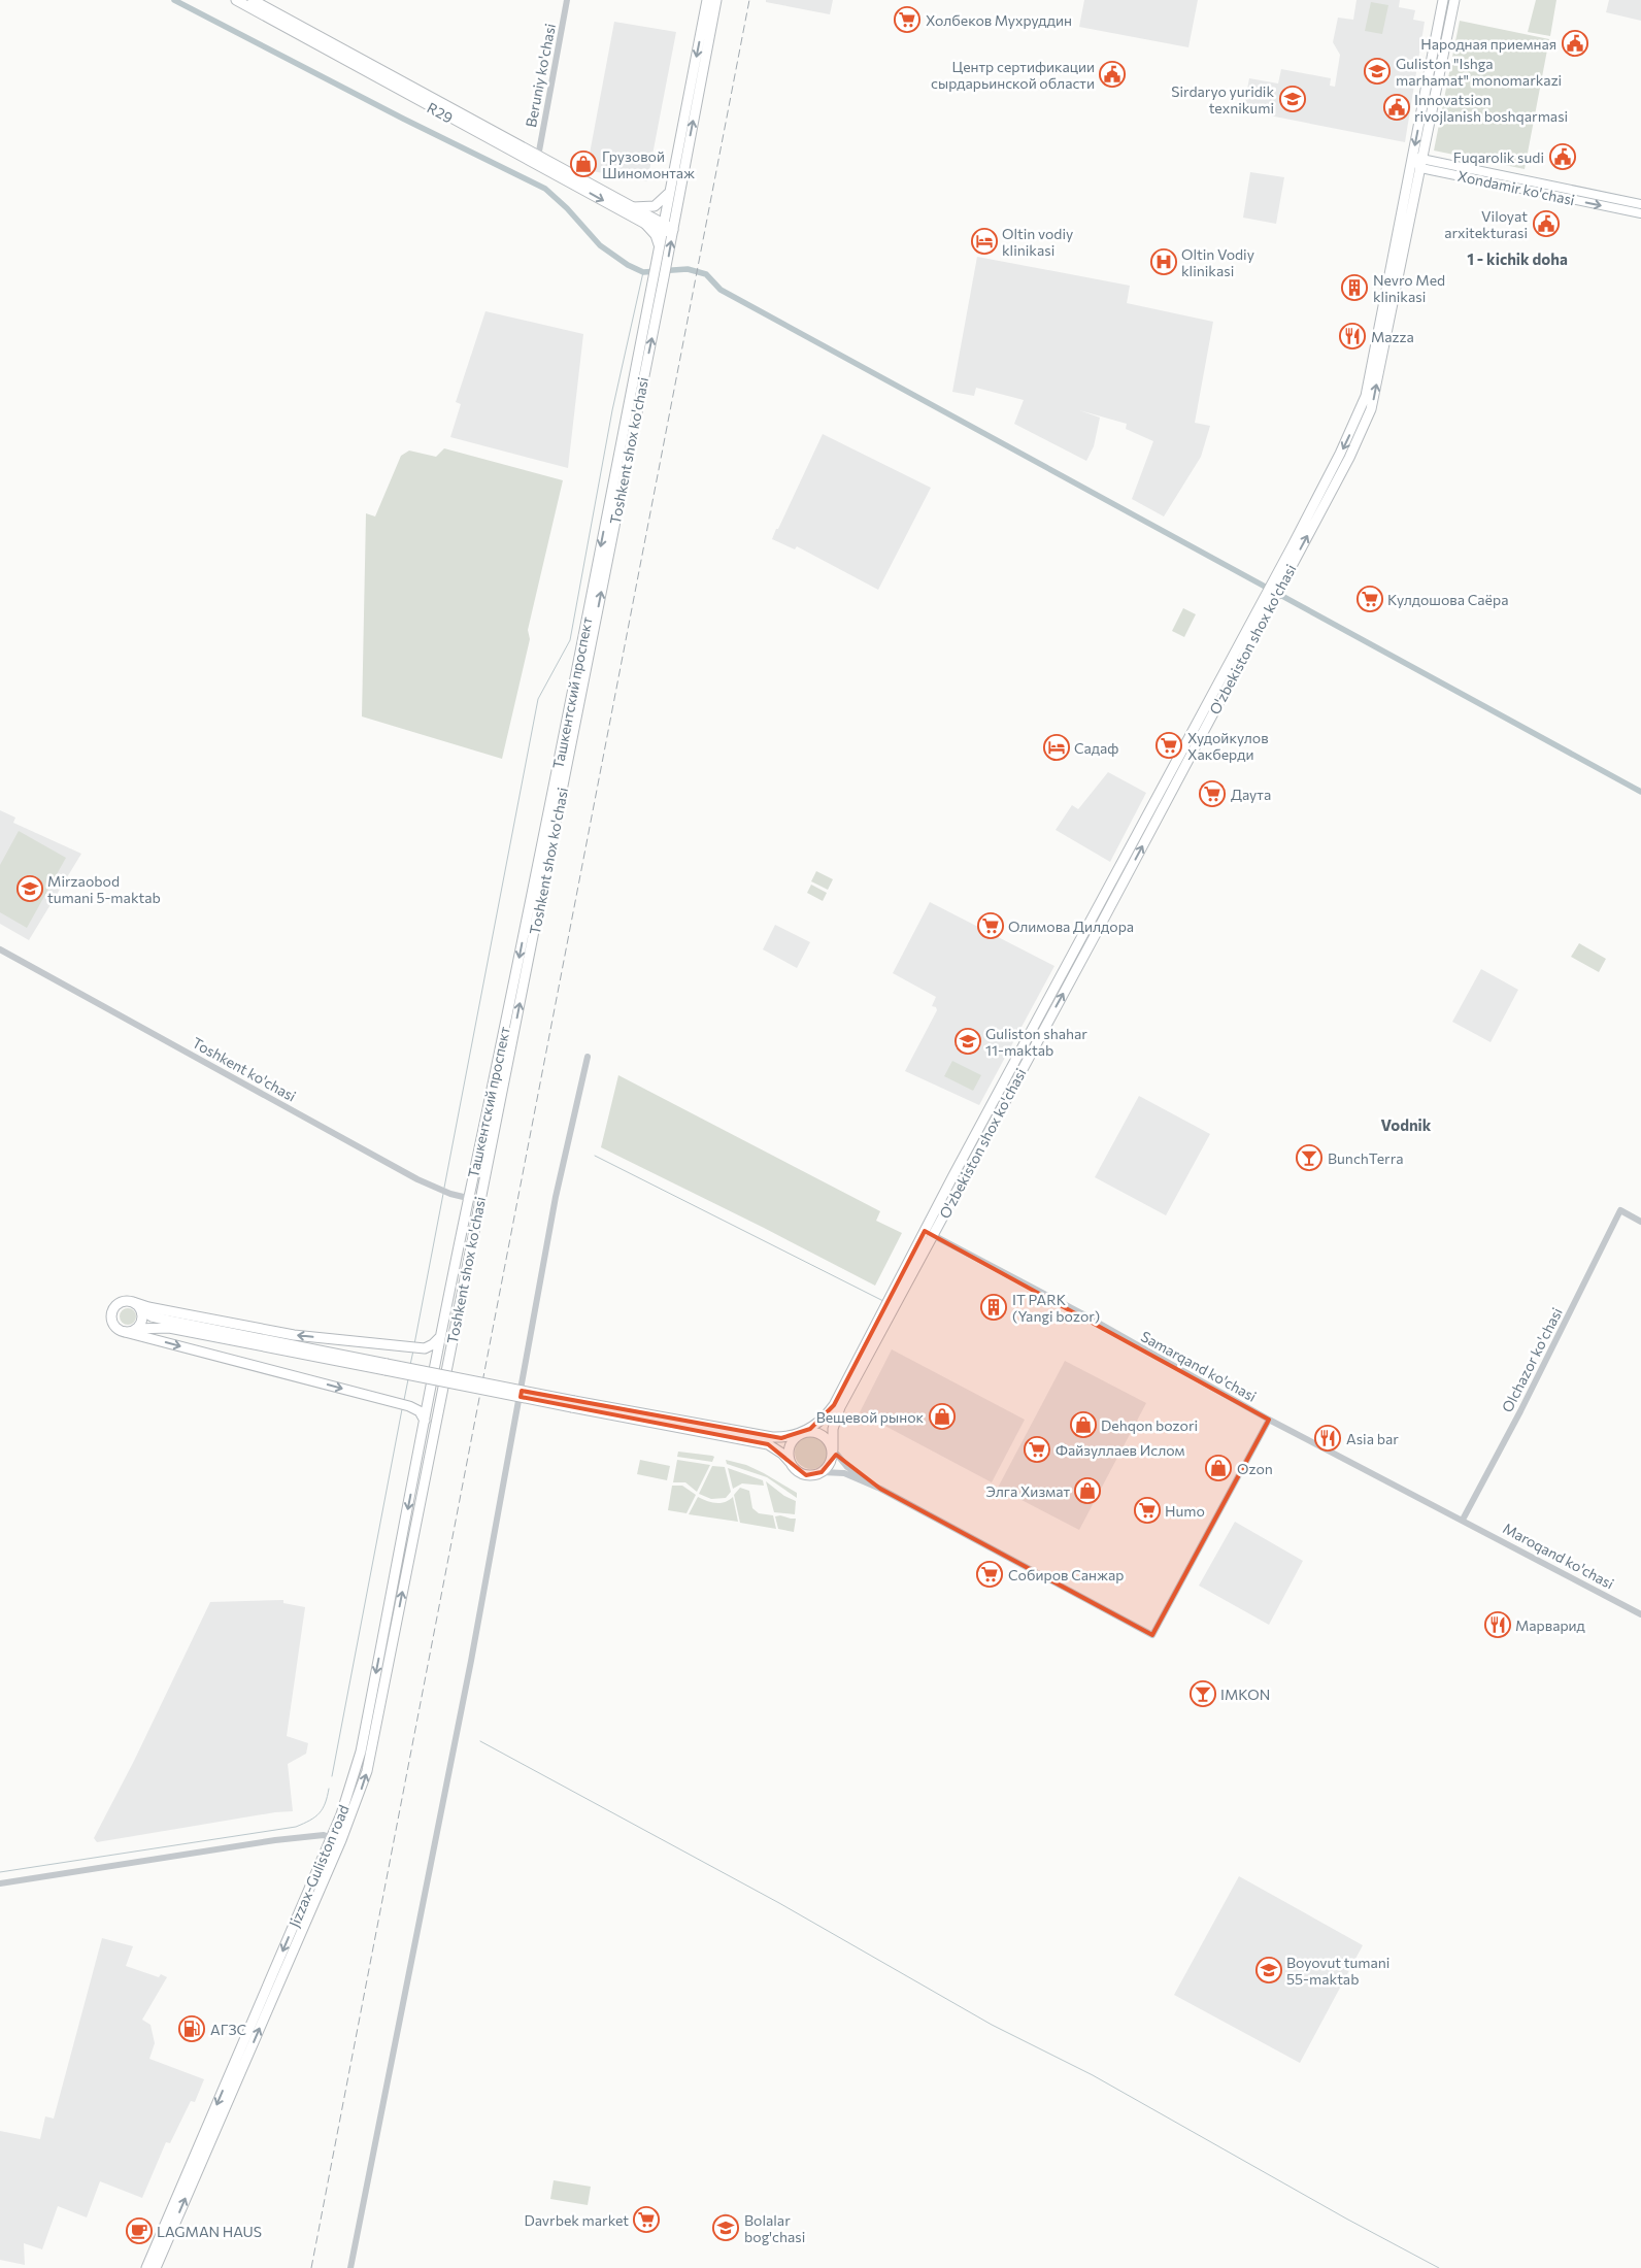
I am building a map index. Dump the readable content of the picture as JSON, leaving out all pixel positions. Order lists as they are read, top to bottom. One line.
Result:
{"streets":{"main road":["R29","Xondamir ko'chasi","Toshkent shox ko'chasi","O'zbekiston shox ko'chasi","Ташкентский проспект","Jizzax-Guliston road"],"street":["Beruniy ko'chasi","Toshkent ko'chasi","Olchazor ko'chasi","Samarqand ko'chasi","Maroqand ko'chasi"]},"crossings":[["Beruniy ko'chasi","R29"],["Xondamir ko'chasi","O'zbekiston shox ko'chasi"],["Toshkent shox ko'chasi","Ташкентский проспект"],["Toshkent shox ko'chasi","Toshkent ko'chasi"],["Toshkent shox ko'chasi","Jizzax-Guliston road"],["O'zbekiston shox ko'chasi","Samarqand ko'chasi"],["Ташкентский проспект","Toshkent ko'chasi"],["Olchazor ko'chasi","Samarqand ko'chasi"],["Olchazor ko'chasi","Maroqand ko'chasi"],["Samarqand ko'chasi","Maroqand ko'chasi"]],"one_way":["Toshkent shox ko'chasi","Ташкентский проспект"],"districts":["1 - kichik doha","Vodnik"],"places":{"supermarket":["Холбеков Мухруддин","Кулдошова Саёра","Худойкулов Хакберди","Даута","Олимова Дилдора","Файзуллаев Ислом","Humo","Собиров Санжар","Davrbek market"],"public building":["Народная приемная","Центр сертификации сырдарьинской области","Innovatsion rivojlanish boshqarmasi","Fuqarolik sudi","Viloyat arxitekturasi"],"school or university":["Guliston \"Ishga marhamat\" monomarkazi","Sirdaryo yuridik texnikumi","Mirzaobod tumani 5-maktab","Guliston shahar 11-maktab","Boyovut tumani 55-maktab","Bolalar bog'chasi"],"shop":["Грузовой Шиномонтаж","Вещевой рынок","Dehqon bozori","Ozon","Элга Хизмат"],"hotel":["Oltin vodiy klinikasi","Садаф"],"hospital":["Oltin Vodiy klinikasi"],"building":["Nevro Med klinikasi","IT PARK (Yangi bozor)"],"restaurant":["Mazza","Asia bar","Марварид"],"bar":["BunchTerra","IMKON"],"fuel station":["АГЗС"],"cafe":["LAGMAN HAUS"]}}
